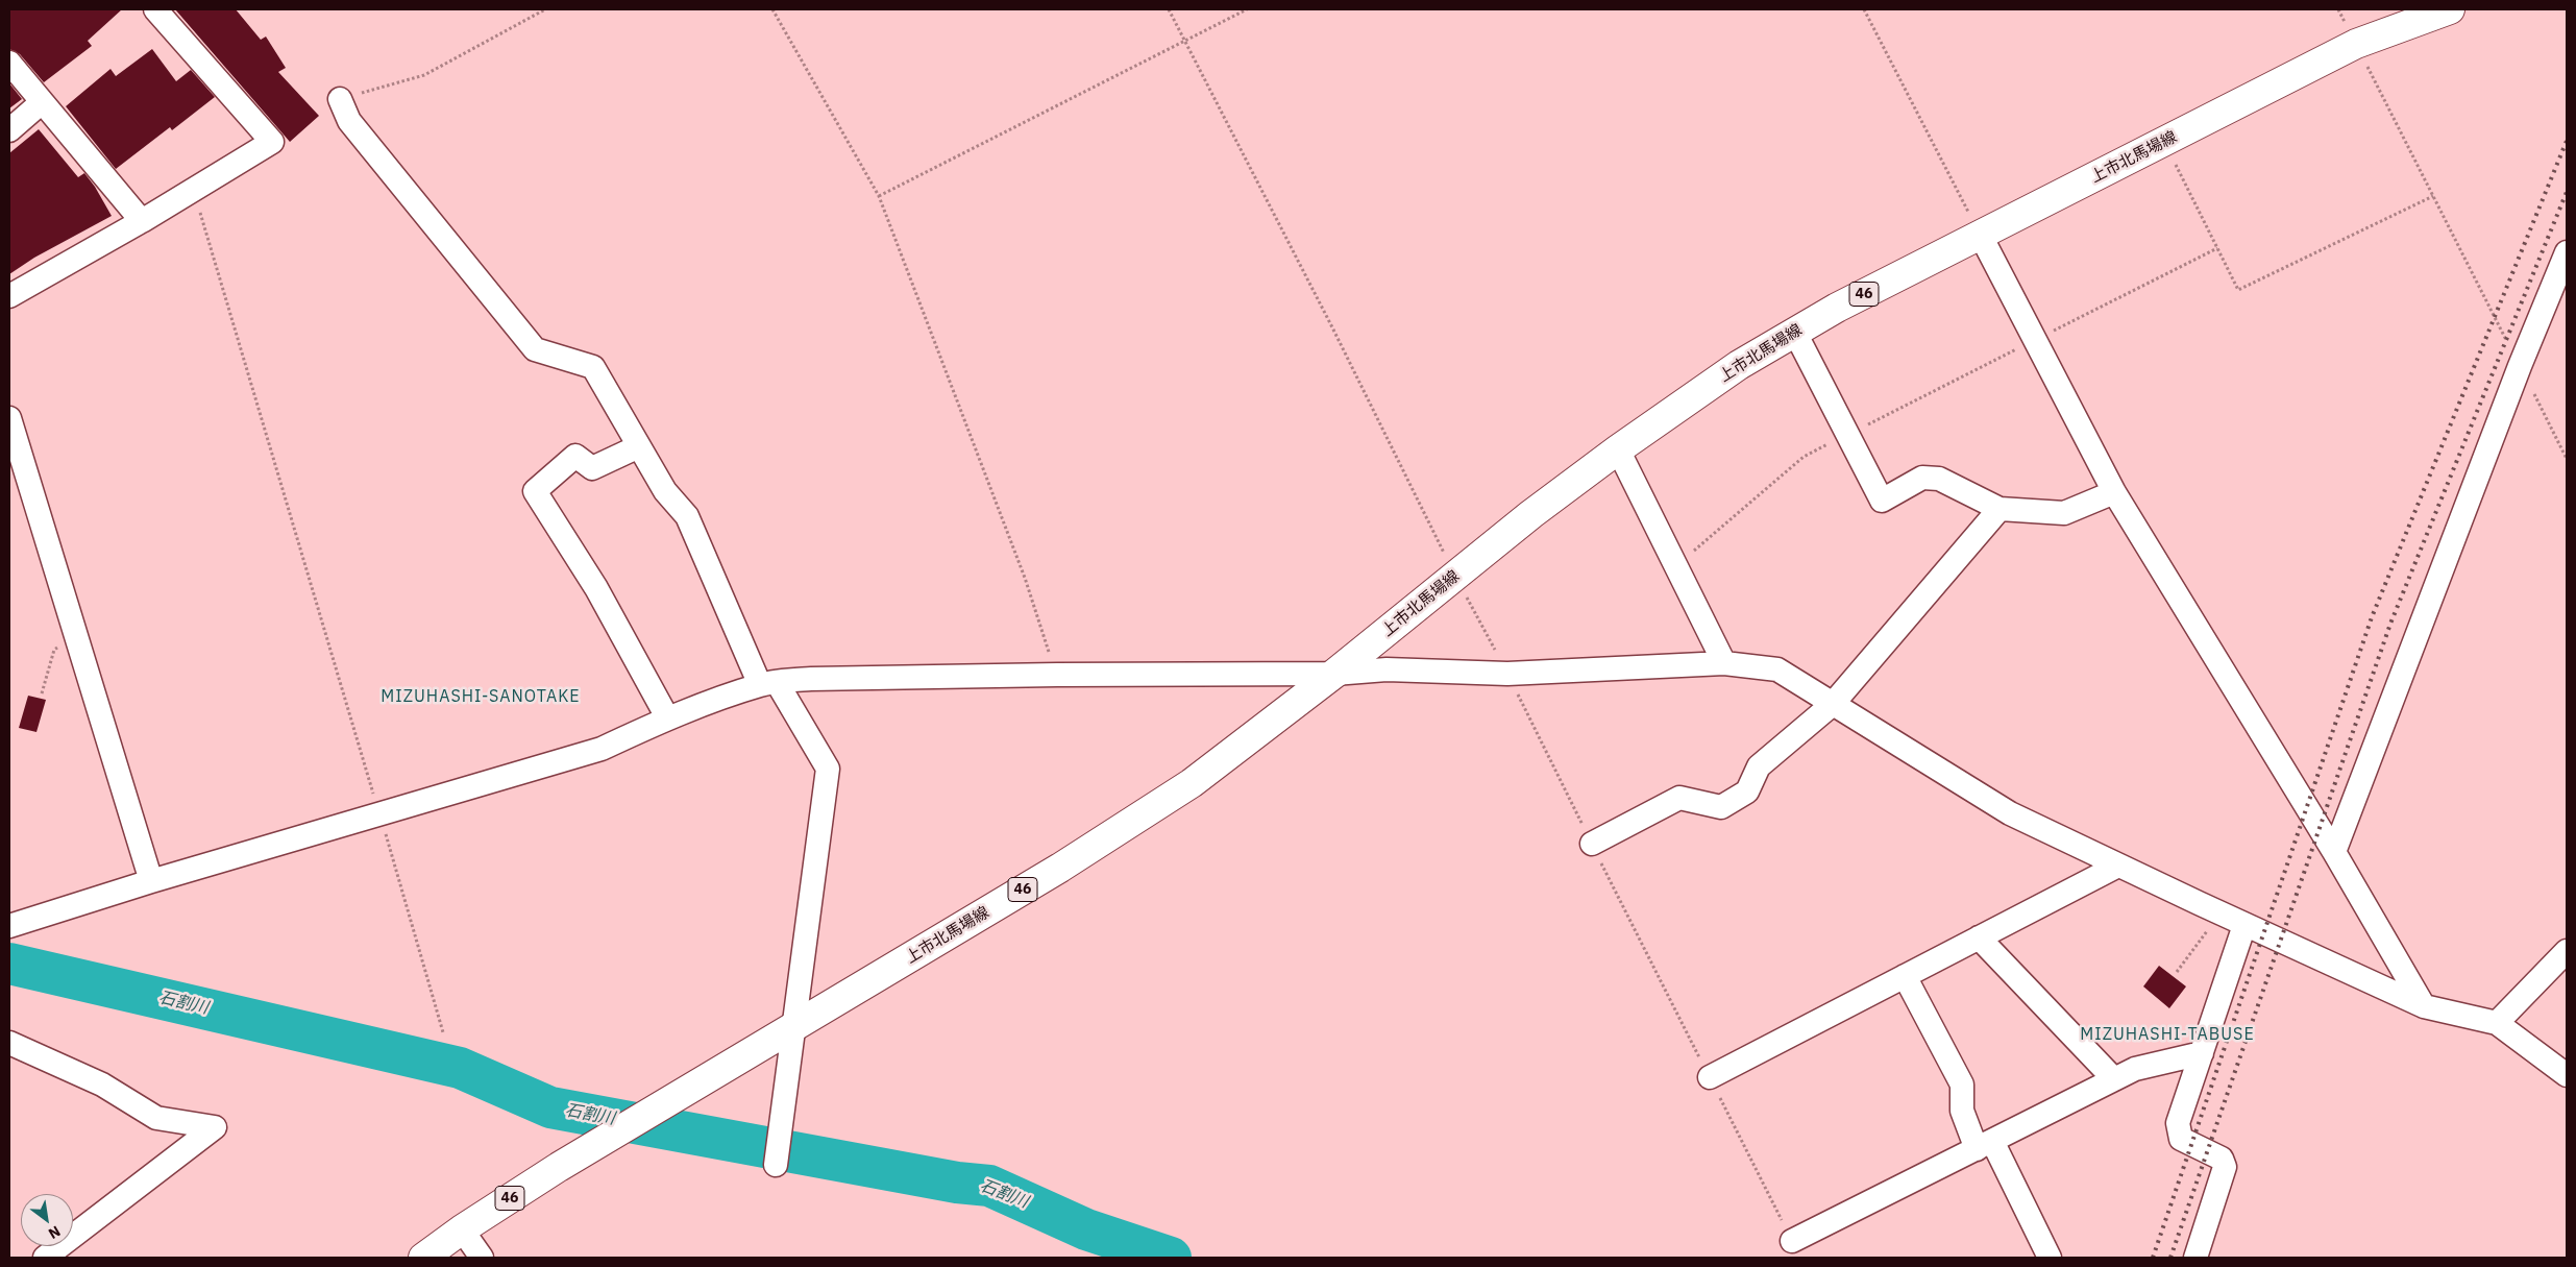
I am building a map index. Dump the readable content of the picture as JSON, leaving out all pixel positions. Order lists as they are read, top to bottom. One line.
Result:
{"streets":{"main road":["上市北馬場線","46"]},"districts":["MIZUHASHI-SANOTAKE","MIZUHASHI-TABUSE"],"water":["石割川"],"north":"bottom right"}
